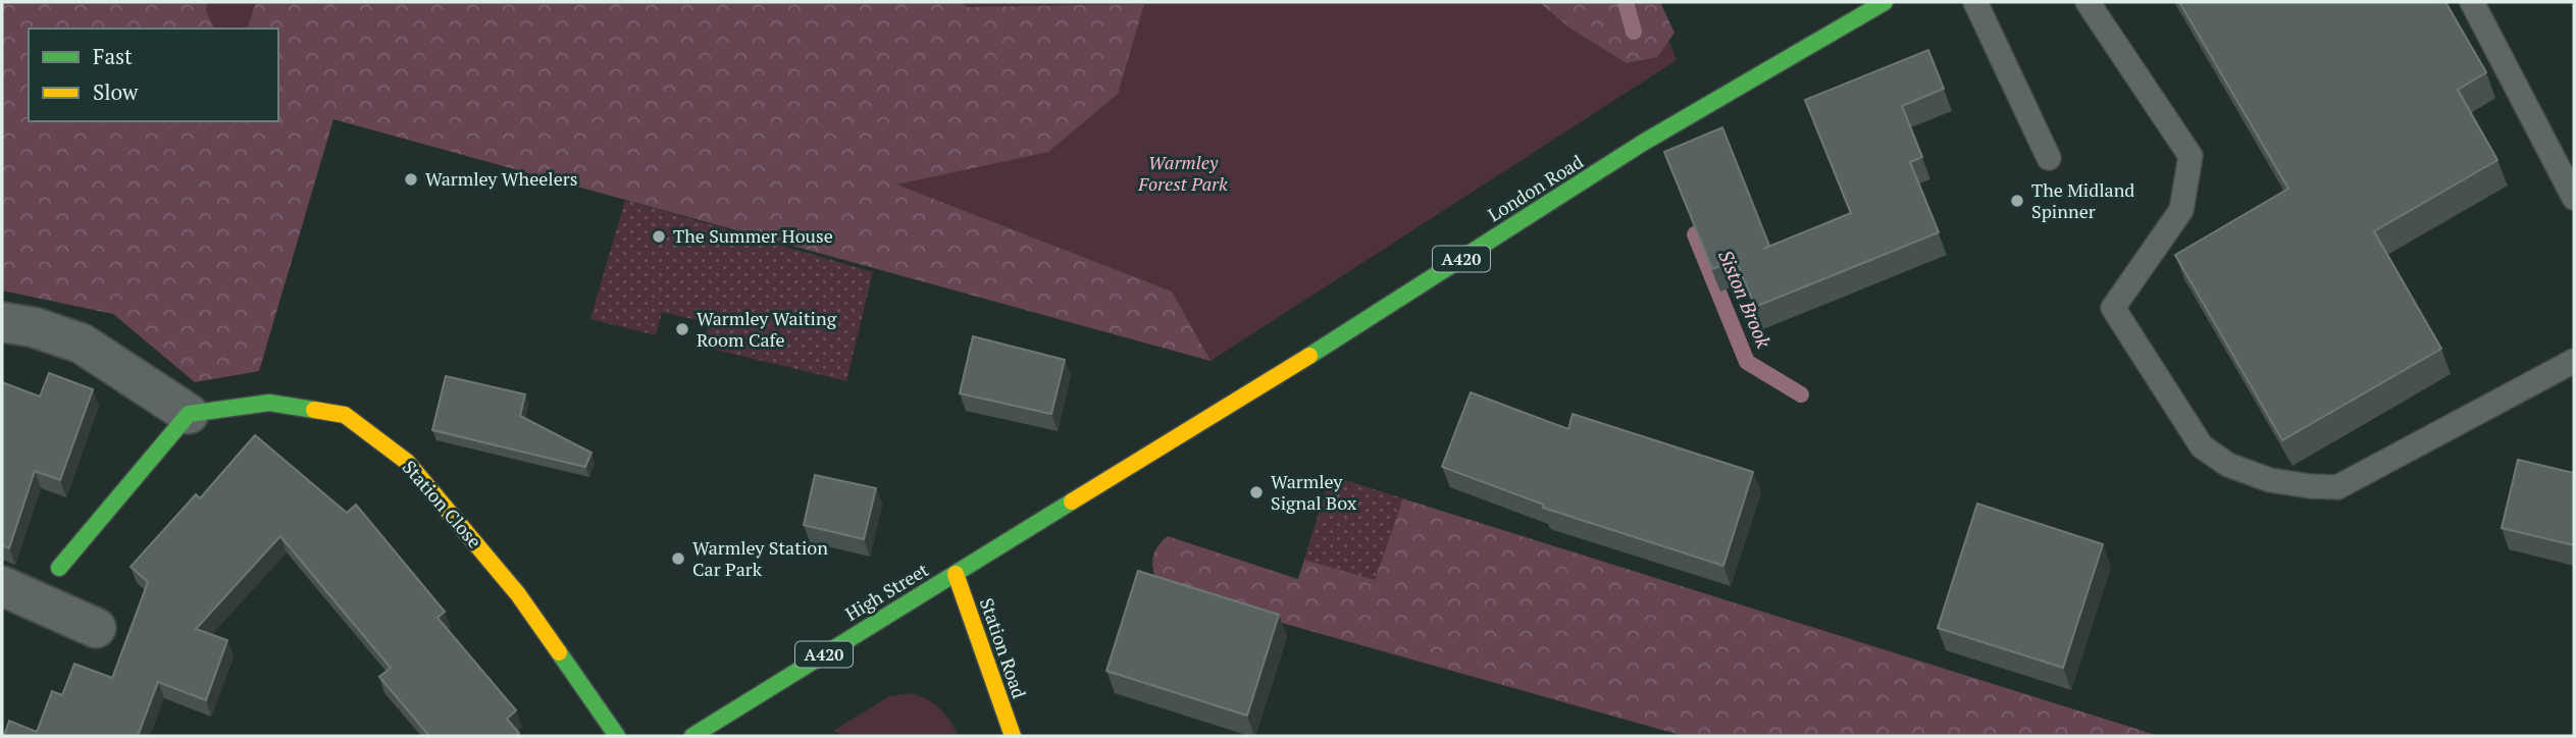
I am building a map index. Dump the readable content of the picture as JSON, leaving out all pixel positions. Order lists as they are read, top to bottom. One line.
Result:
{"streets":{"main road":["London Road","A420","Station Close","High Street","Station Road"]},"crossings":[["London Road","High Street"],["High Street","Station Road"]],"water":["Siston Brook"],"parks":["Warmley Forest Park"],"places":["Warmley Wheelers","The Midland Spinner","The Summer House","Warmley Waiting Room Cafe","Warmley Signal Box","Warmley Station Car Park"],"legend":["Fast","Slow"]}
